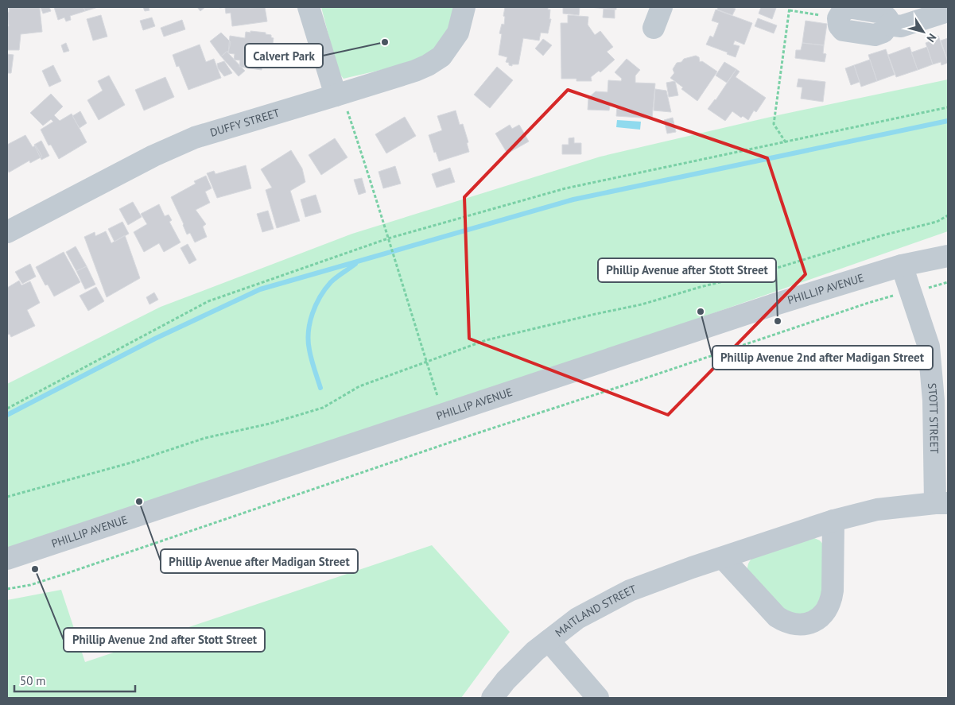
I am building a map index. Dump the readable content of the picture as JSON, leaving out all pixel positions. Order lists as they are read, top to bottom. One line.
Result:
{"streets":{"street":["DUFFY STREET","PHILLIP AVENUE","STOTT STREET","MAITLAND STREET"]},"crossings":[["PHILLIP AVENUE","STOTT STREET"],["STOTT STREET","MAITLAND STREET"]],"places":["Calvert Park","Phillip Avenue 2nd after Madigan Street","Phillip Avenue after Stott Street","Phillip Avenue after Madigan Street","Phillip Avenue 2nd after Stott Street"],"scale_bar":"50 m","north":"bottom right"}
